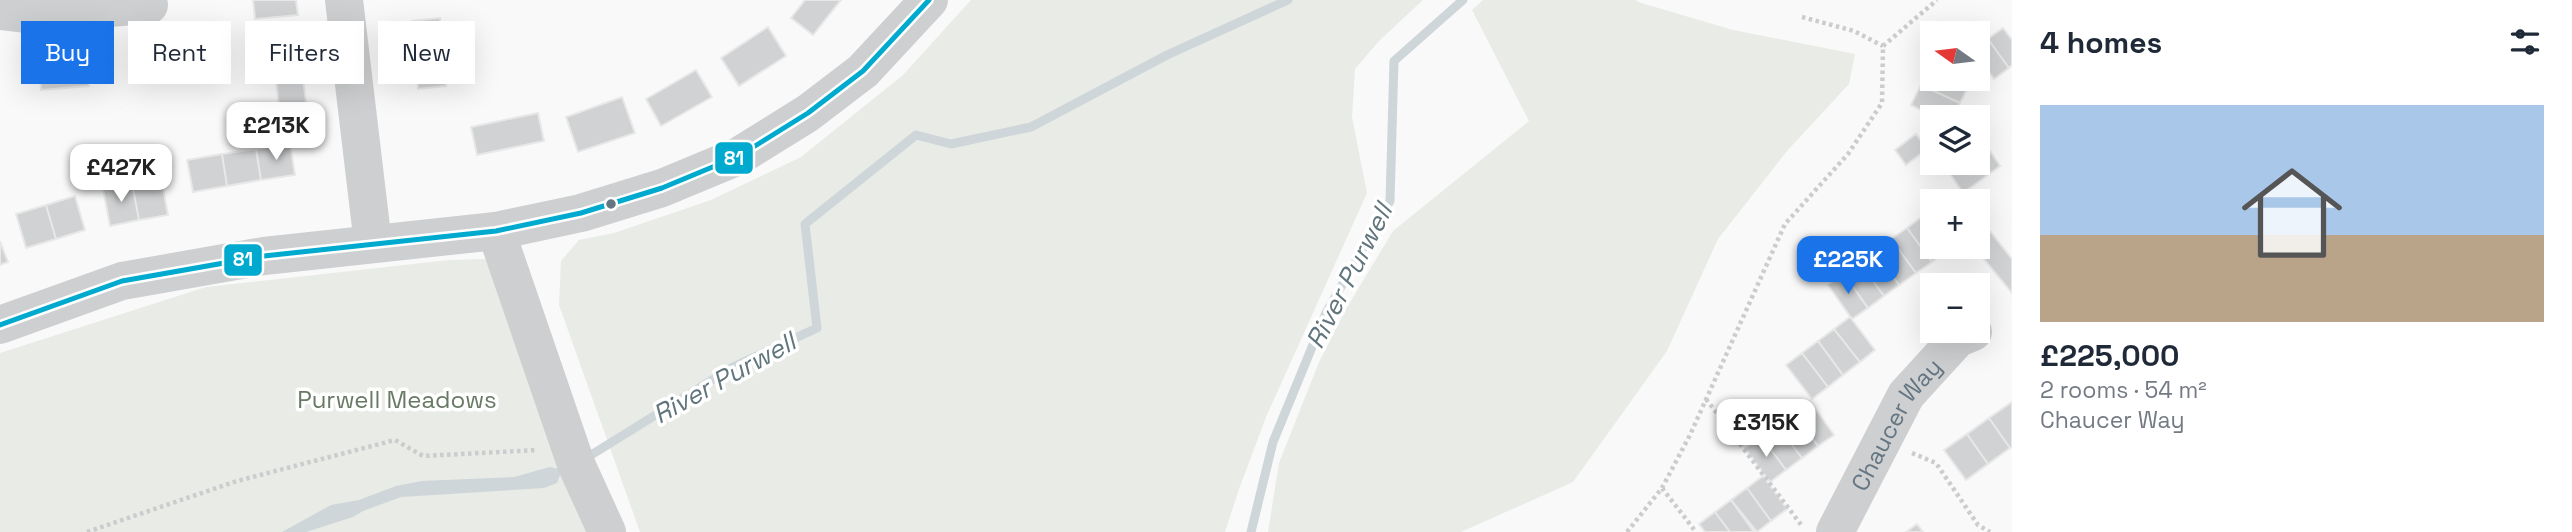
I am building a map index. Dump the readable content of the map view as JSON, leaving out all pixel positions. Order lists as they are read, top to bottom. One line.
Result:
{"streets":{"street":["Chaucer Way"]},"water":["River Purwell"],"parks":["Purwell Meadows"],"lines":["transit line 81"],"north":"left","page":{"heading":"4 homes","map_buttons":["+","−"],"chip":["Buy","Rent","Filters","New"],"list":[{"name":"£225,000","note":"2 rooms · 54 m² · Chaucer Way"}],"price":["£213K","£427K","£225K","£315K"]}}
